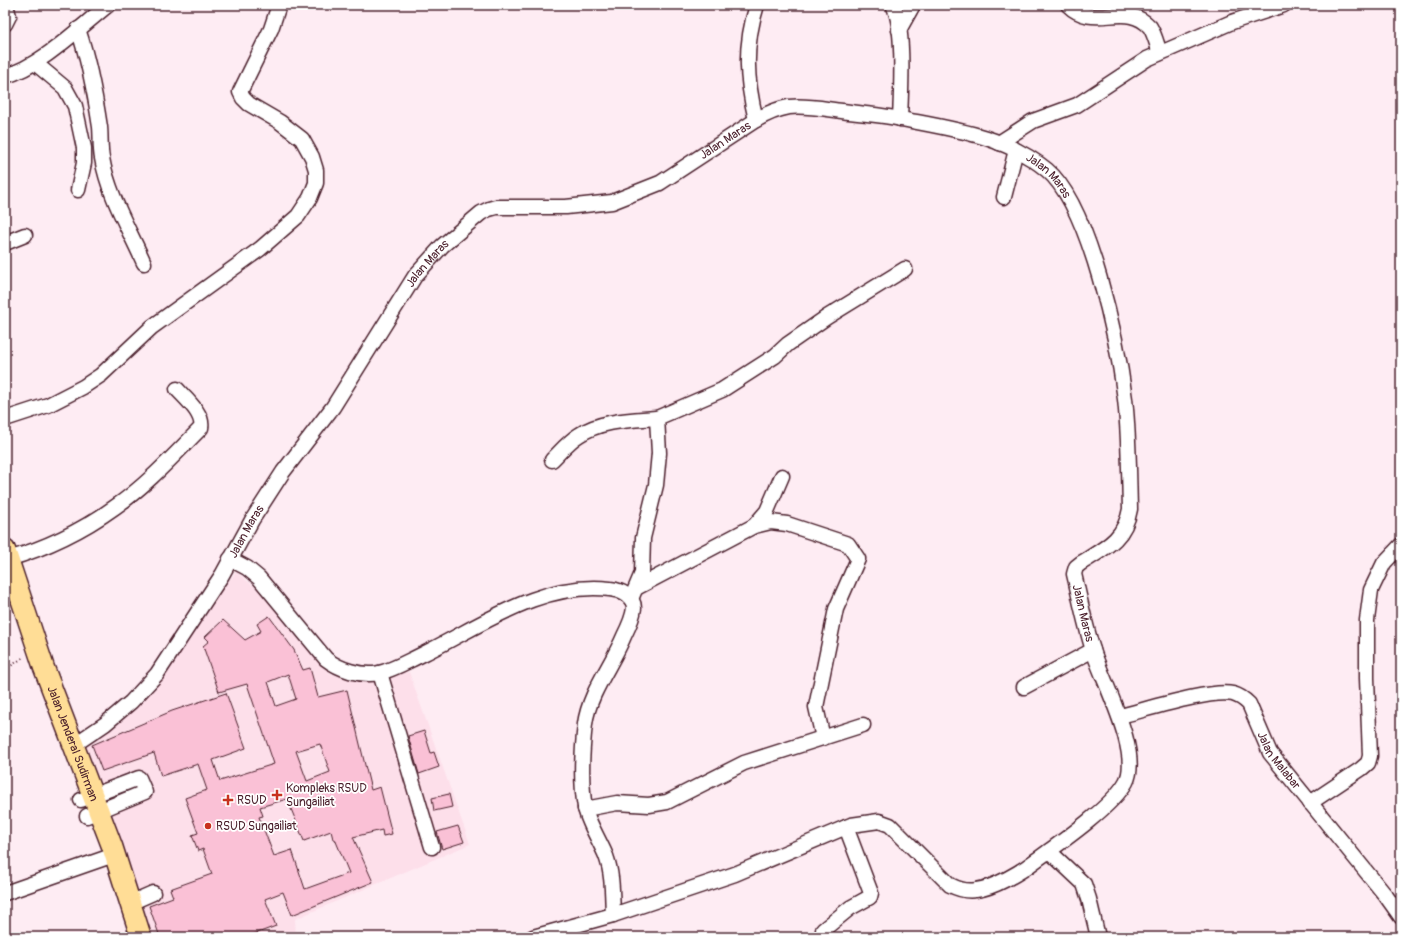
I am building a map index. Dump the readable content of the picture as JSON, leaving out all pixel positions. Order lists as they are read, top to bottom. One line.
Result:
{"streets":{"highway":["Jalan Jenderal Sudirman"],"street":["Jalan Maras","Jalan Malabar"]},"crossings":[["Jalan Maras","Jalan Jenderal Sudirman"],["Jalan Maras","Jalan Malabar"]],"places":{"health":["Kompleks RSUD Sungailiat","RSUD"],"other":["RSUD Sungailiat"]}}
